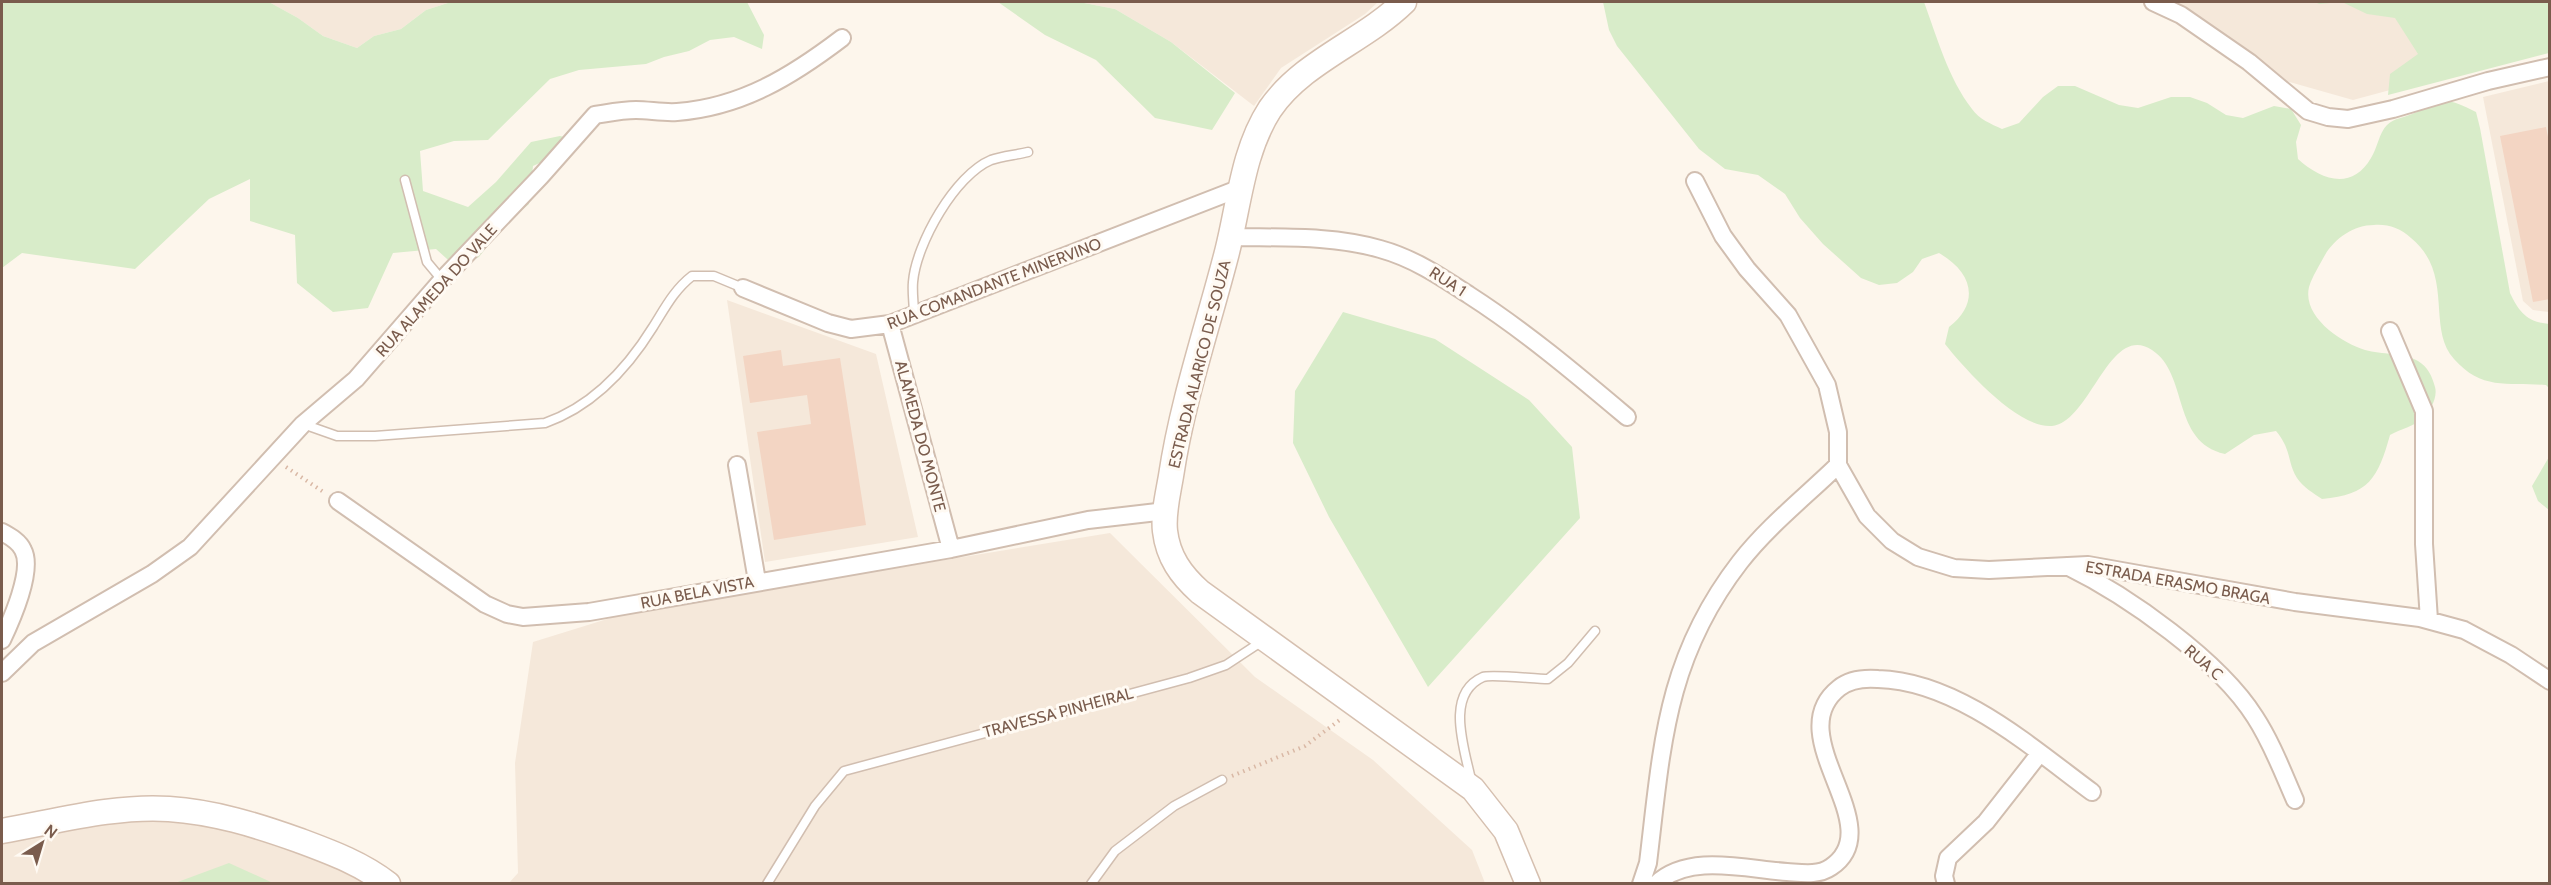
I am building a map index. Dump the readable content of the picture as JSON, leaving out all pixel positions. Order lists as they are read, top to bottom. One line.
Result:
{"streets":{"main road":["ESTRADA ALARICO DE SOUZA"],"street":["RUA 1","RUA COMANDANTE MINERVINO","RUA ALAMEDA DO VALE","ALAMEDA DO MONTE","ESTRADA ERASMO BRAGA","RUA BELA VISTA","RUA C"],"lane":["TRAVESSA PINHEIRAL"]},"crossings":[["RUA 1","ESTRADA ALARICO DE SOUZA"],["RUA COMANDANTE MINERVINO","ESTRADA ALARICO DE SOUZA"],["RUA COMANDANTE MINERVINO","ALAMEDA DO MONTE"],["ESTRADA ALARICO DE SOUZA","RUA BELA VISTA"],["ESTRADA ALARICO DE SOUZA","TRAVESSA PINHEIRAL"],["ALAMEDA DO MONTE","RUA BELA VISTA"],["ESTRADA ERASMO BRAGA","RUA C"]],"north":"top right"}
